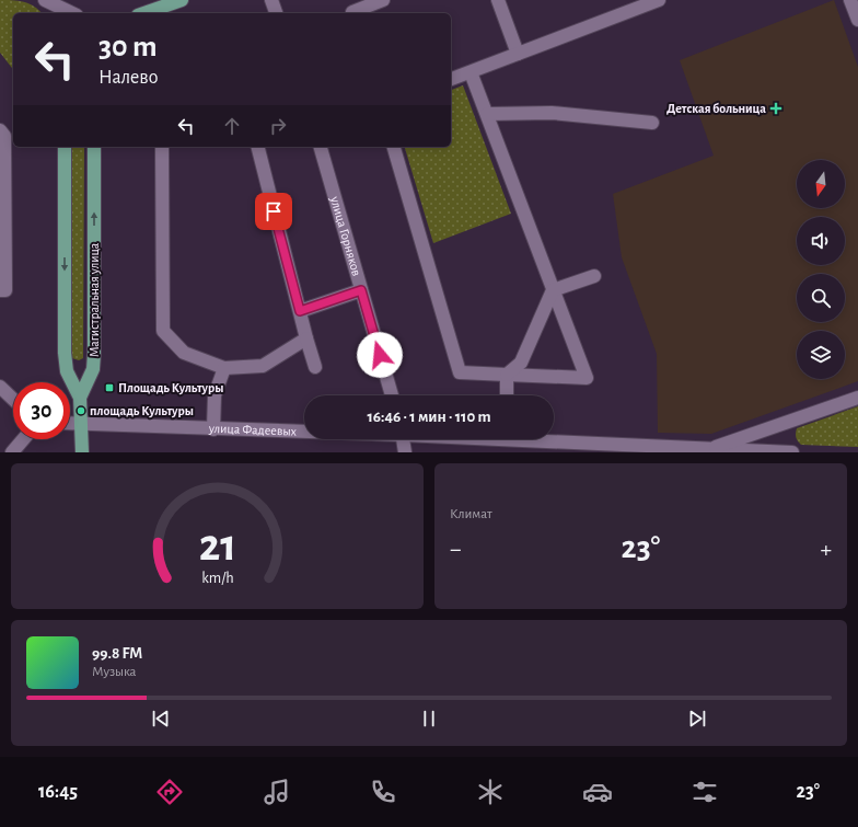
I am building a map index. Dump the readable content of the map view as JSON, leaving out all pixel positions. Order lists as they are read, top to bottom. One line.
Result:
{"streets":{"main road":["Магистральная улица"],"street":["улица Горняков","улица Фадеевых"]},"crossings":[["Магистральная улица","улица Фадеевых"]],"places":{"health":["Детская больница"],"transit":["Площадь Культуры"],"other":["площадь Культуры"]},"north":"bottom","page":{"turn":["30 m","Налево"],"limit":"30","trip":"16:46 · 1 мин · 110 m","tile":"Климат","heat":["−","23°","+"],"song":["99.8 FM","Музыка"],"tabs":["16:45","23°"],"gauge":["21","km/h"]}}
